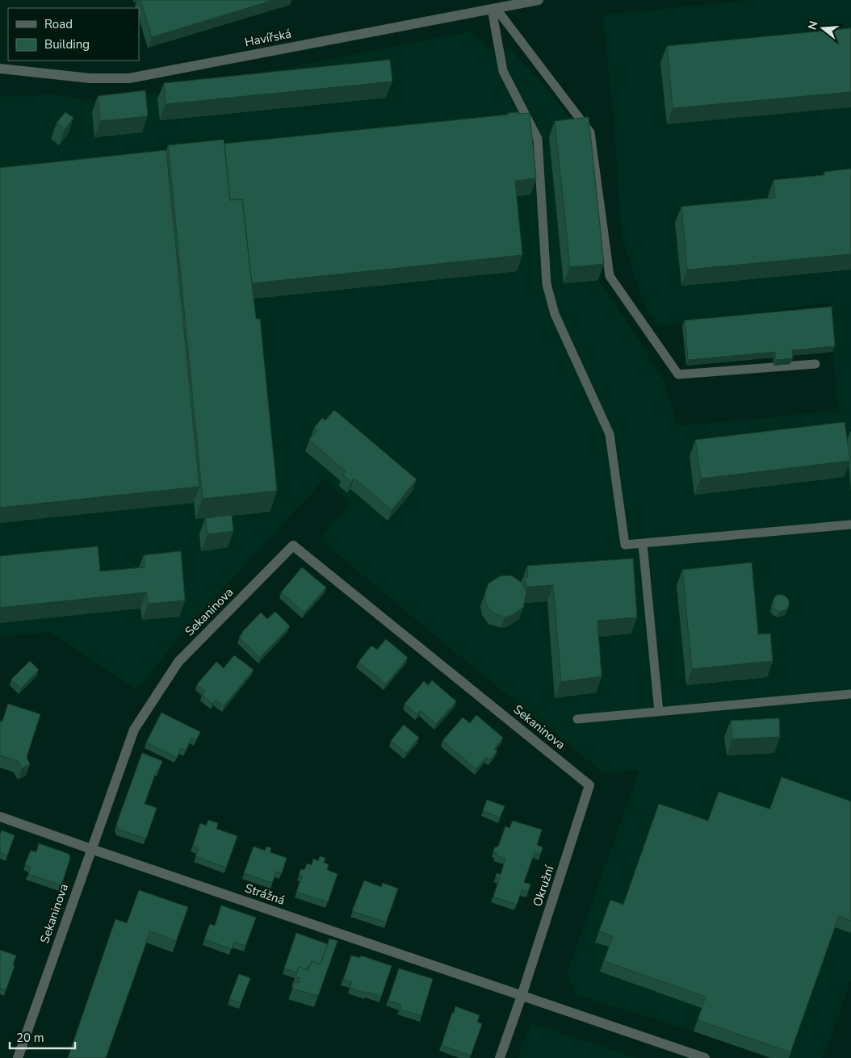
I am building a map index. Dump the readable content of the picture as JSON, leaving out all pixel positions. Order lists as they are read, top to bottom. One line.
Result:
{"streets":{"street":["Havířská","Sekaninova","Okružní","Strážná"]},"crossings":[["Sekaninova","Okružní"],["Sekaninova","Strážná"],["Okružní","Strážná"]],"legend":["Road","Building"],"scale_bar":"20 m","north":"left"}
